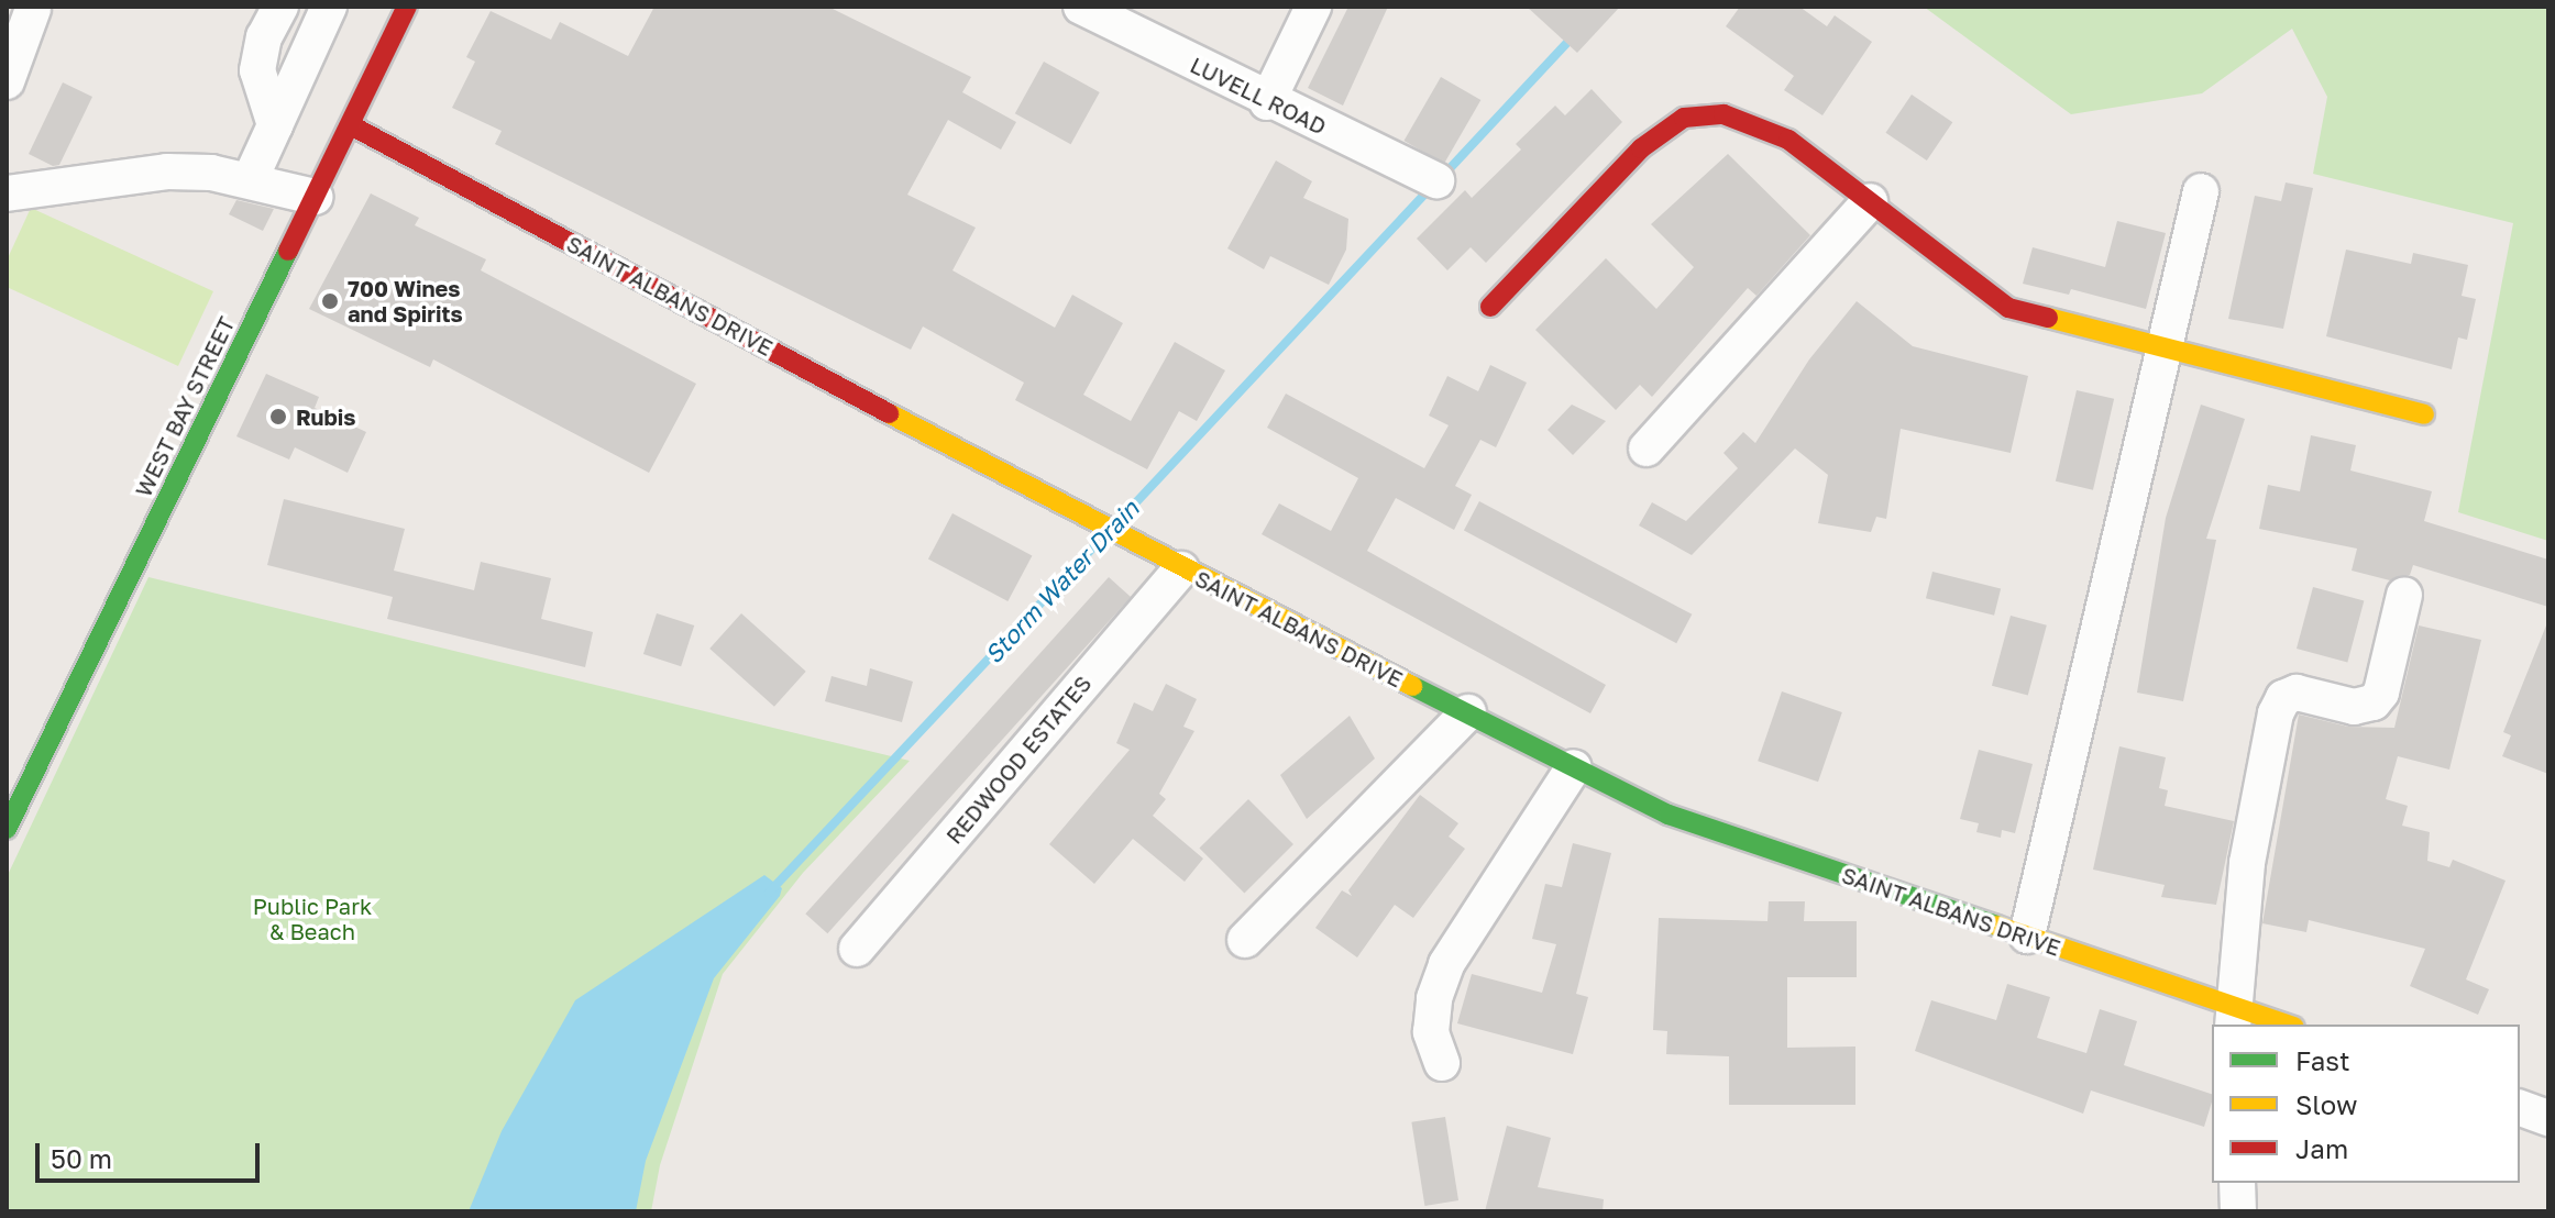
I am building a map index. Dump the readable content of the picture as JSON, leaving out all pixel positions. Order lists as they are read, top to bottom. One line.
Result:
{"streets":{"main road":["SAINT ALBANS DRIVE","WEST BAY STREET"],"street":["LUVELL ROAD","REDWOOD ESTATES"]},"crossings":[["SAINT ALBANS DRIVE","WEST BAY STREET"],["SAINT ALBANS DRIVE","REDWOOD ESTATES"]],"water":["Storm Water Drain"],"parks":["Public Park & Beach"],"places":["700 Wines and Spirits","Rubis"],"legend":["Fast","Slow","Jam"],"scale_bar":"50 m"}
